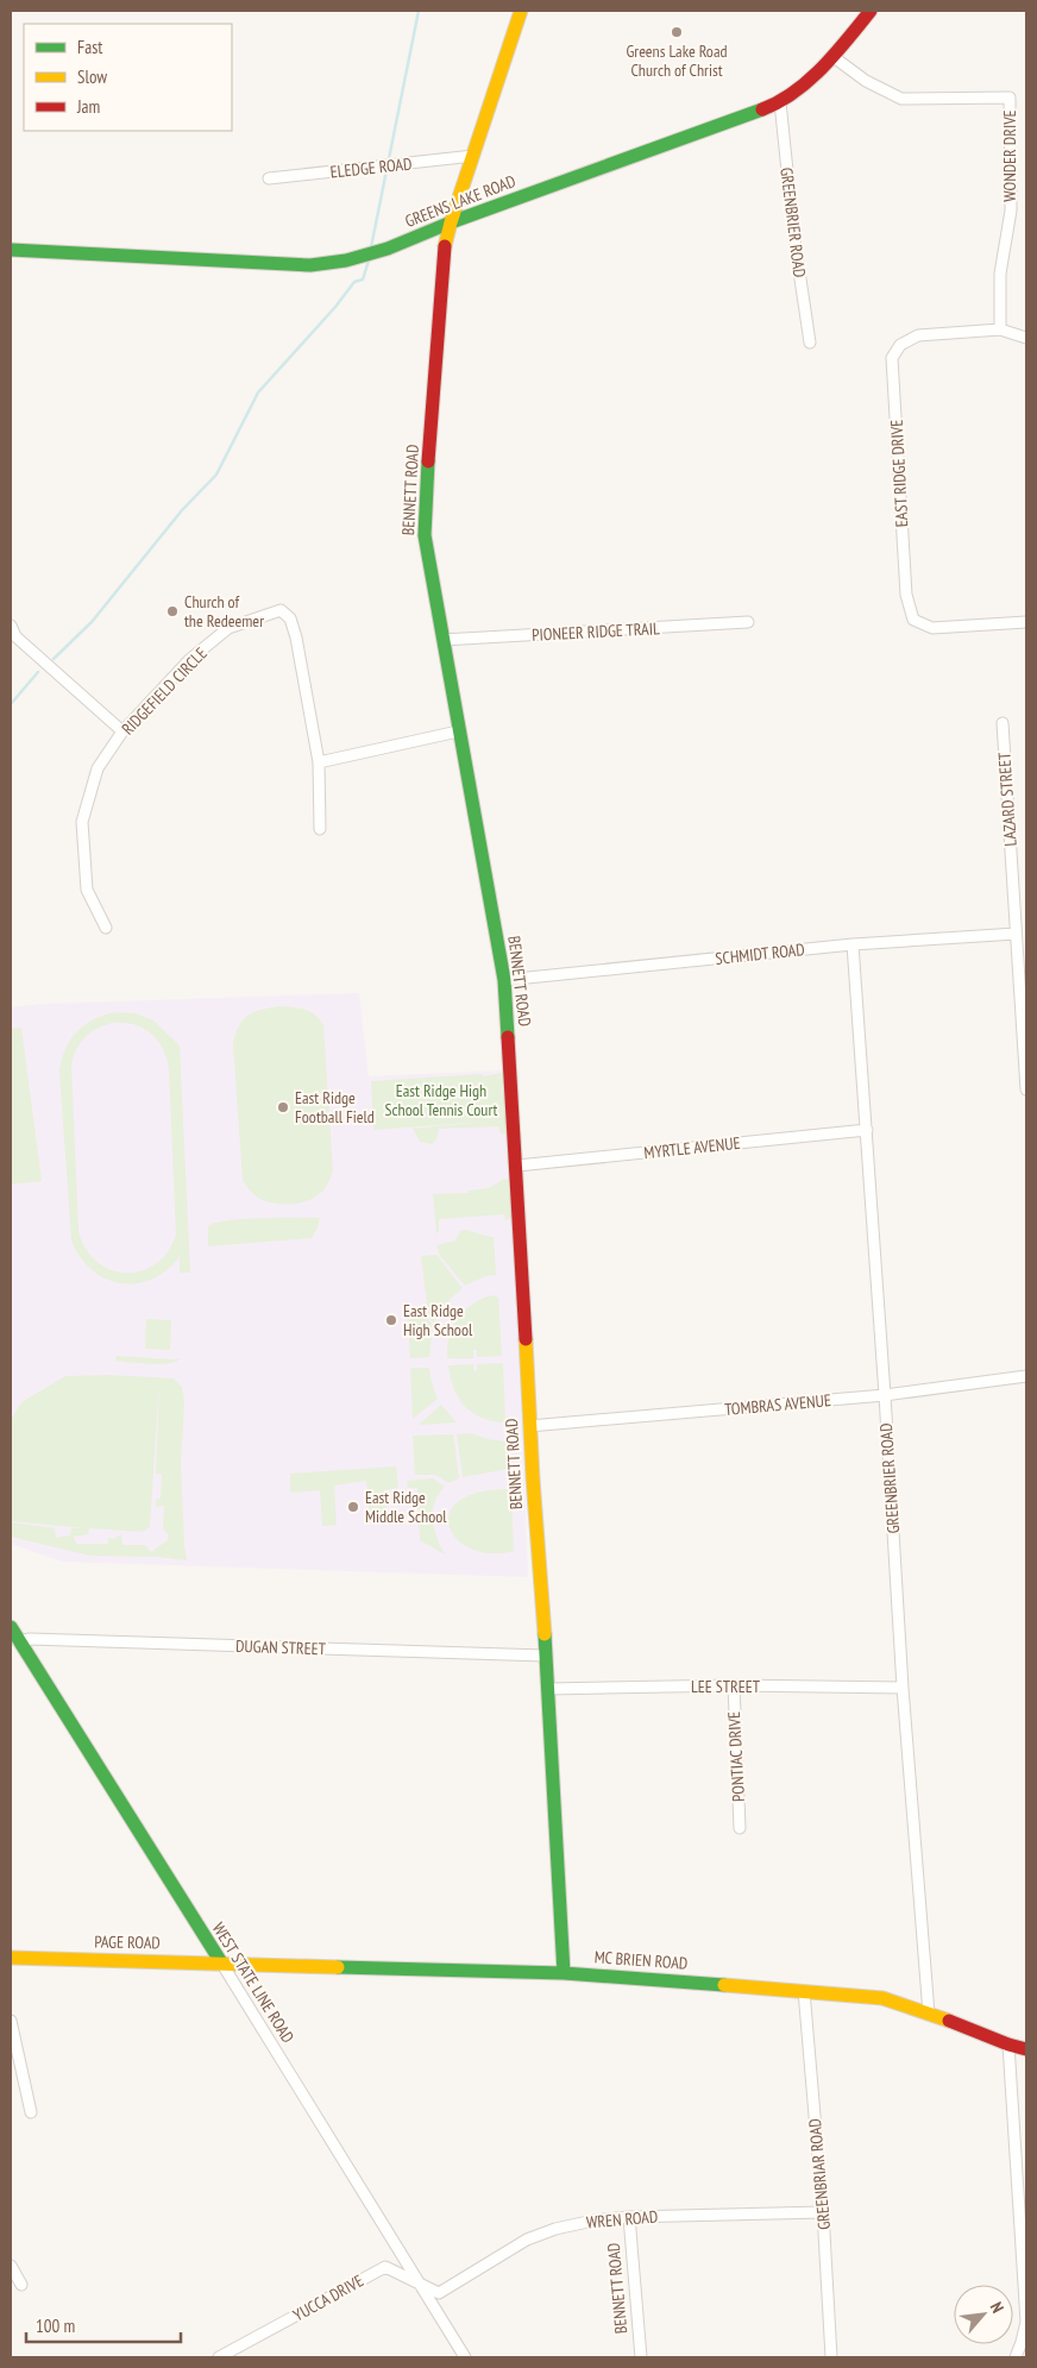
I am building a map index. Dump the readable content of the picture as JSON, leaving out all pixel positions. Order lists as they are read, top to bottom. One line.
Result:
{"streets":{"street":["WONDER DRIVE","ELEDGE ROAD","GREENS LAKE ROAD","GREENBRIER ROAD","EAST RIDGE DRIVE","BENNETT ROAD","PIONEER RIDGE TRAIL","RIDGEFIELD CIRCLE","LAZARD STREET","SCHMIDT ROAD","MYRTLE AVENUE","TOMBRAS AVENUE","DUGAN STREET","LEE STREET","PONTIAC DRIVE","PAGE ROAD","MC BRIEN ROAD","WEST STATE LINE ROAD","GREENBRIAR ROAD","WREN ROAD","YUCCA DRIVE"]},"crossings":[["WONDER DRIVE","GREENS LAKE ROAD"],["WONDER DRIVE","EAST RIDGE DRIVE"],["ELEDGE ROAD","BENNETT ROAD"],["GREENS LAKE ROAD","GREENBRIER ROAD"],["GREENS LAKE ROAD","BENNETT ROAD"],["GREENBRIER ROAD","SCHMIDT ROAD"],["GREENBRIER ROAD","MYRTLE AVENUE"],["GREENBRIER ROAD","TOMBRAS AVENUE"],["GREENBRIER ROAD","LEE STREET"],["GREENBRIER ROAD","MC BRIEN ROAD"],["BENNETT ROAD","PIONEER RIDGE TRAIL"],["BENNETT ROAD","SCHMIDT ROAD"],["BENNETT ROAD","MYRTLE AVENUE"],["BENNETT ROAD","TOMBRAS AVENUE"],["BENNETT ROAD","DUGAN STREET"],["BENNETT ROAD","LEE STREET"],["BENNETT ROAD","MC BRIEN ROAD"],["BENNETT ROAD","WREN ROAD"],["LAZARD STREET","SCHMIDT ROAD"],["DUGAN STREET","WEST STATE LINE ROAD"],["LEE STREET","PONTIAC DRIVE"],["PAGE ROAD","MC BRIEN ROAD"],["PAGE ROAD","WEST STATE LINE ROAD"],["MC BRIEN ROAD","GREENBRIAR ROAD"],["WEST STATE LINE ROAD","YUCCA DRIVE"],["GREENBRIAR ROAD","WREN ROAD"],["WREN ROAD","YUCCA DRIVE"]],"parks":["East Ridge High School Tennis Court"],"places":["Greens Lake Road Church of Christ","Church of the Redeemer","East Ridge Football Field","East Ridge High School","East Ridge Middle School"],"legend":["Fast","Slow","Jam"],"scale_bar":"100 m","north":"top right"}
